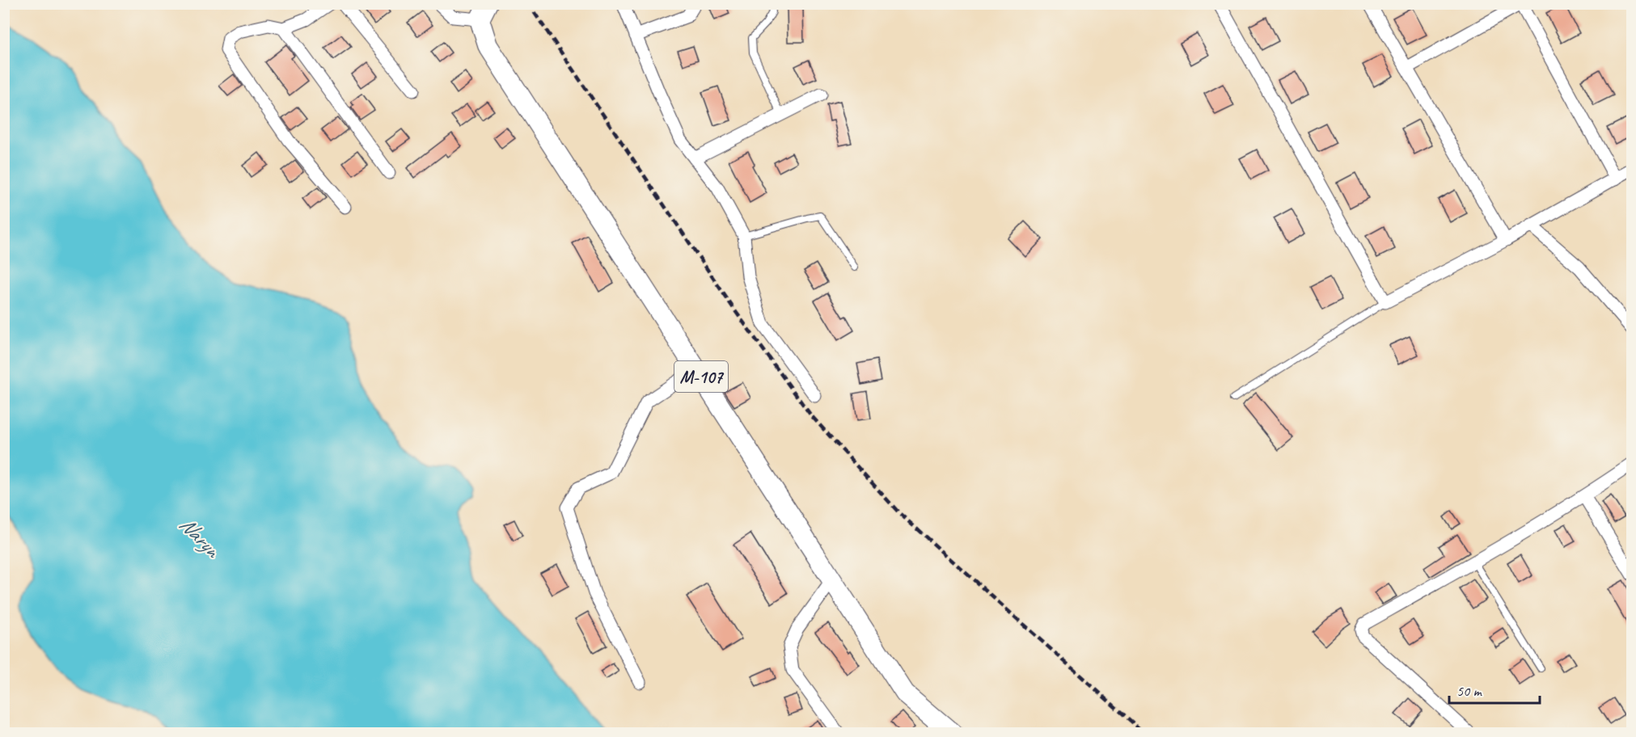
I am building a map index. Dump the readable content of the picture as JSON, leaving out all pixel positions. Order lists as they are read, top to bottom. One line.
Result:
{"streets":{"main road":["М-107"]},"water":["Naryn"],"scale_bar":"50 m"}
